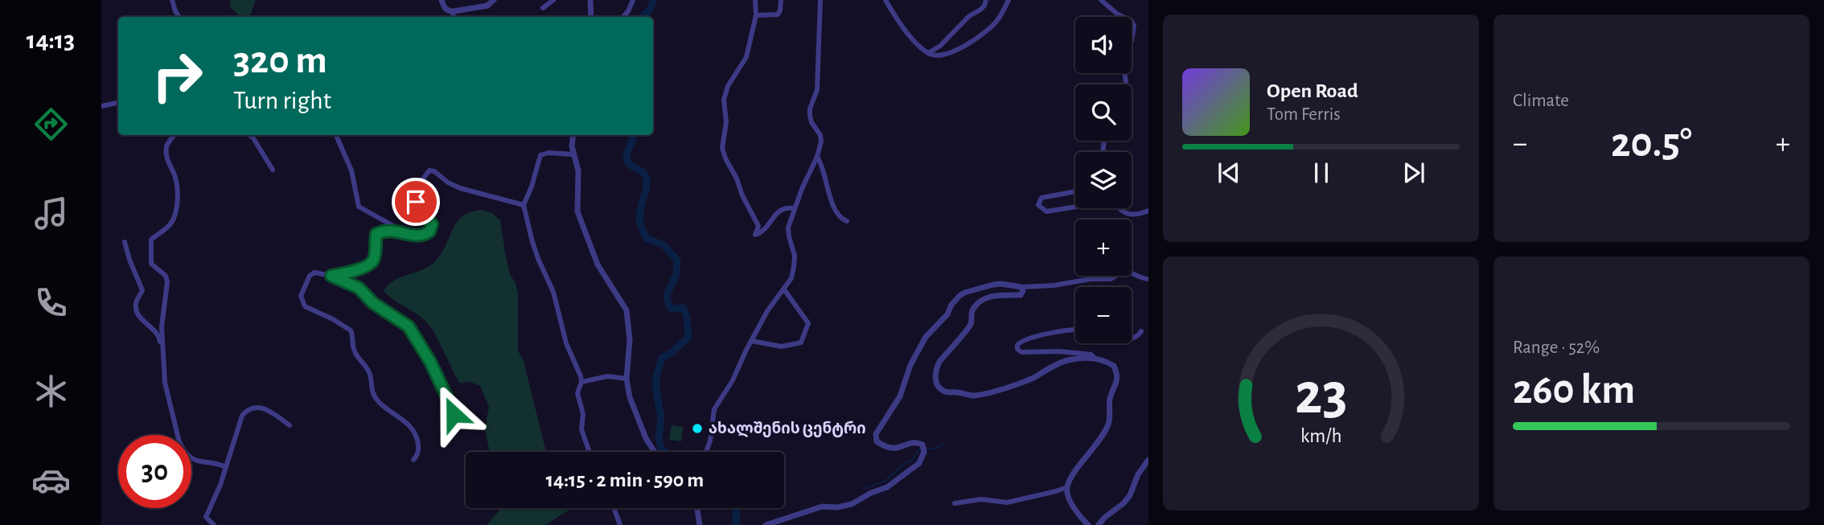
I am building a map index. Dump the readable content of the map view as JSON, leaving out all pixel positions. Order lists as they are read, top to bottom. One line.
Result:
{"places":["ახალშენის ცენტრი"],"page":{"tabs":"14:13","tile":["Climate",["Range · 52%","260 km"]],"map_buttons":["+","−"],"turn":["320 m","Turn right"],"song":["Open Road","Tom Ferris"],"heat":["−","20.5°","+"],"limit":"30","trip":"14:15 · 2 min · 590 m","gauge":["23","km/h"]}}
